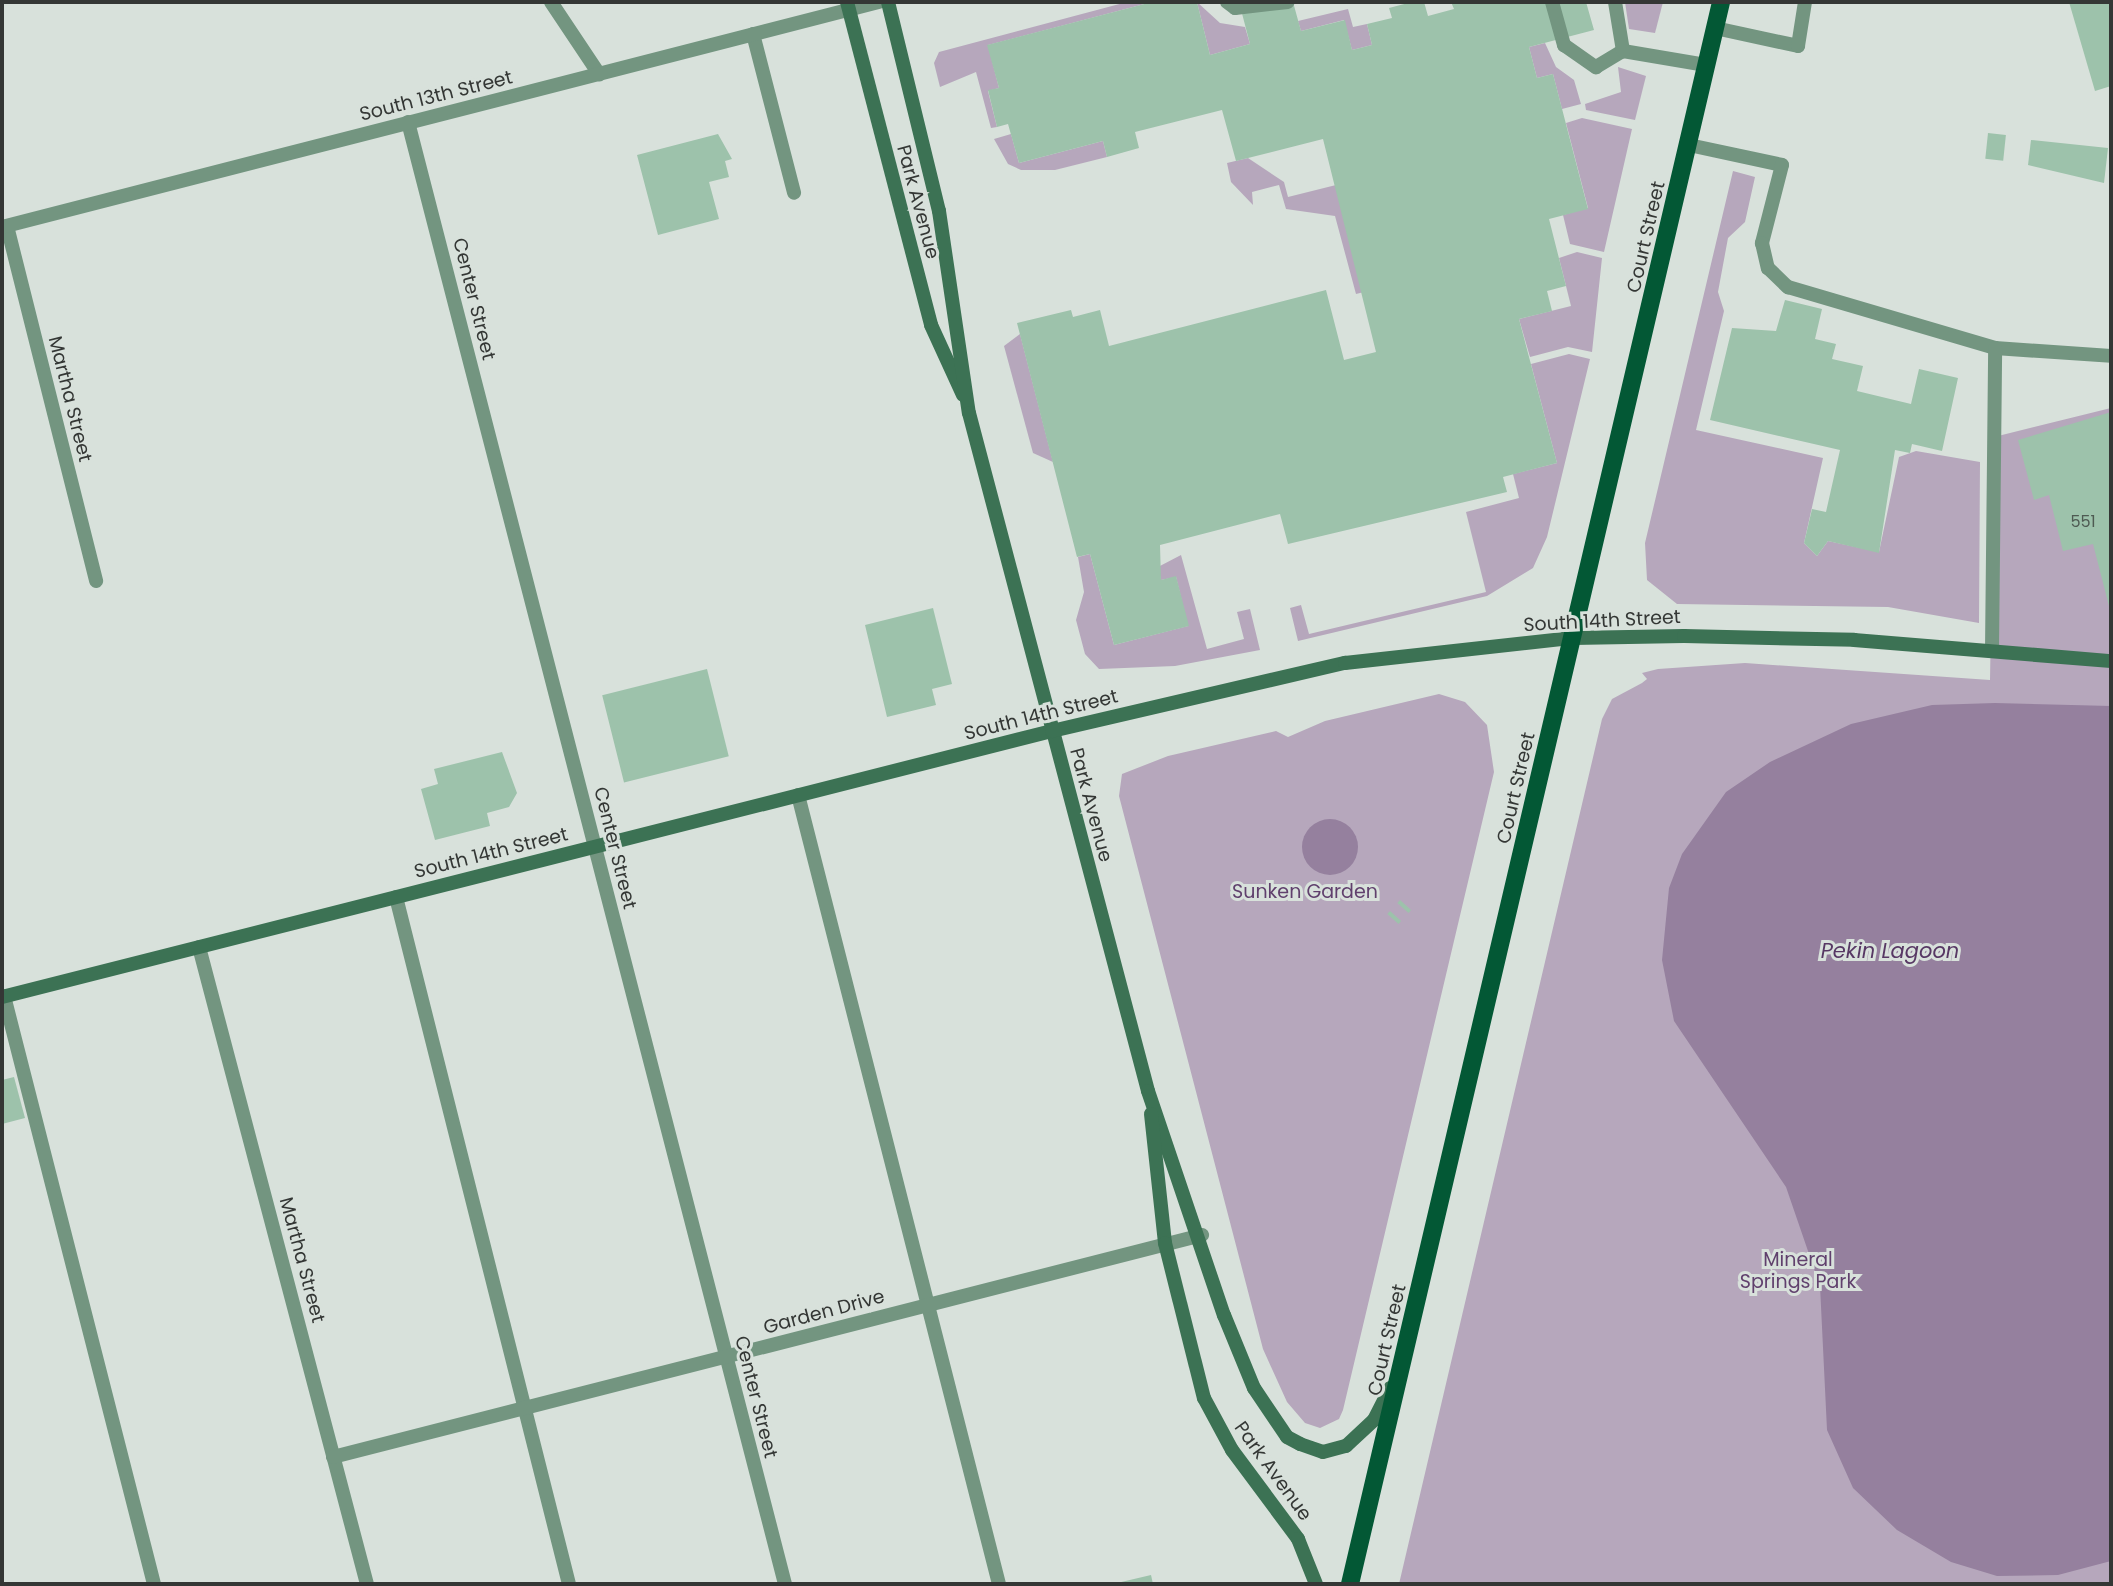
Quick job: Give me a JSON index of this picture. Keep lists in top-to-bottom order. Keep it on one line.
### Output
{"streets":{"main road":["Court Street"],"street":["South 13th Street","Park Avenue","Center Street","Martha Street","South 14th Street","Garden Drive"]},"crossings":[["South 13th Street","Park Avenue"],["South 13th Street","Center Street"],["South 13th Street","Martha Street"],["Park Avenue","Court Street"],["Park Avenue","South 14th Street"],["Park Avenue","Garden Drive"],["Court Street","South 14th Street"],["Center Street","South 14th Street"],["Center Street","Garden Drive"],["Martha Street","South 14th Street"],["Martha Street","Garden Drive"]],"water":["Pekin Lagoon"],"parks":["Sunken Garden","Mineral Springs Park"],"house_numbers":["551"]}
